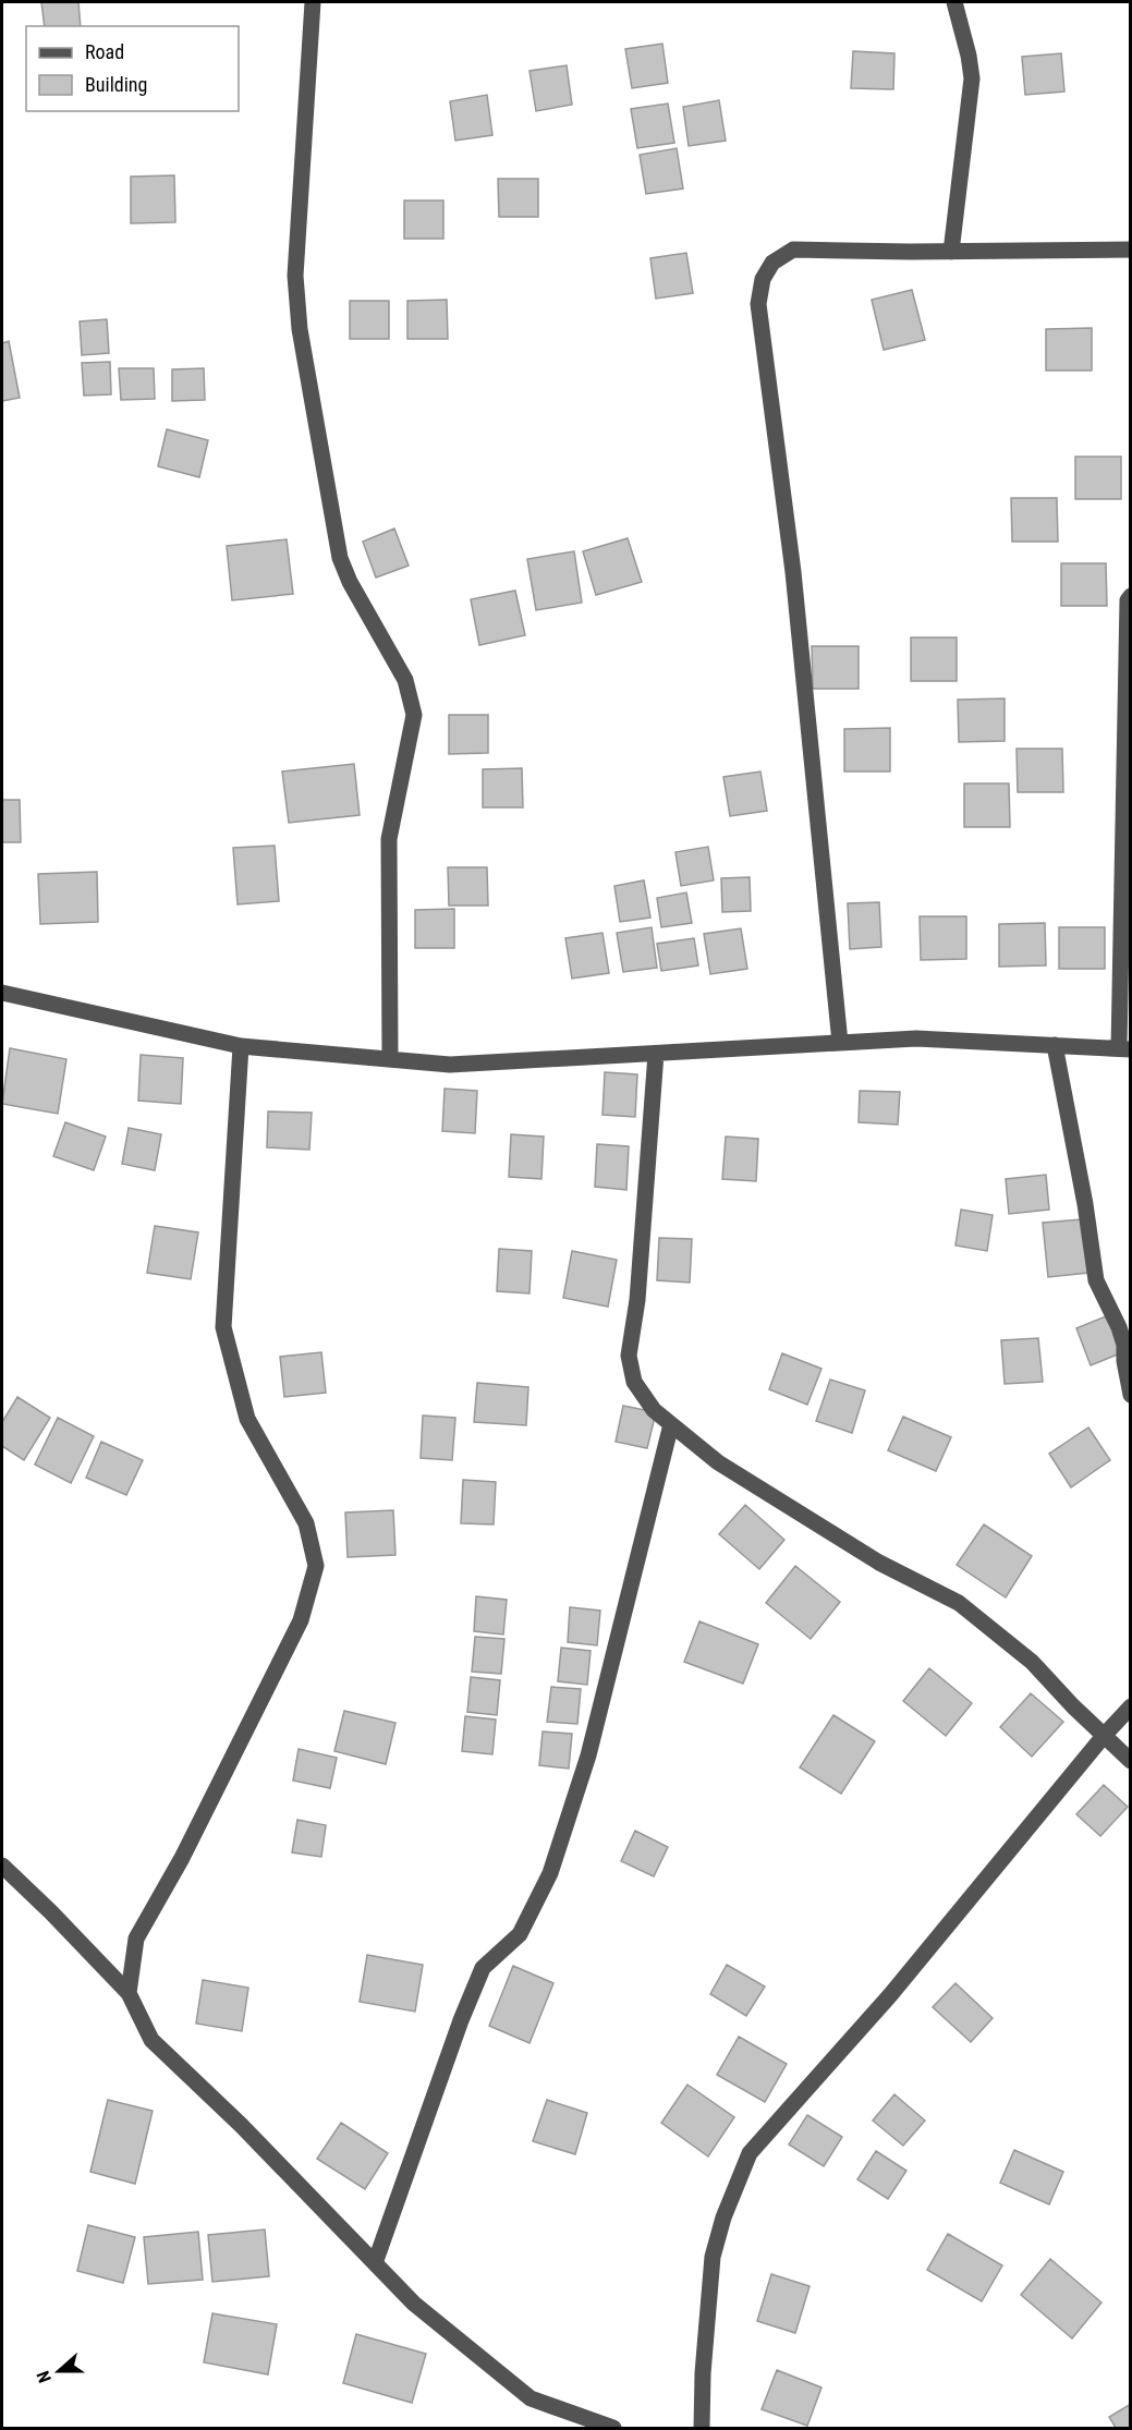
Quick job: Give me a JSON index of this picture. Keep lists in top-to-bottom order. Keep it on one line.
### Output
{"legend":["Road","Building"],"north":"left"}
